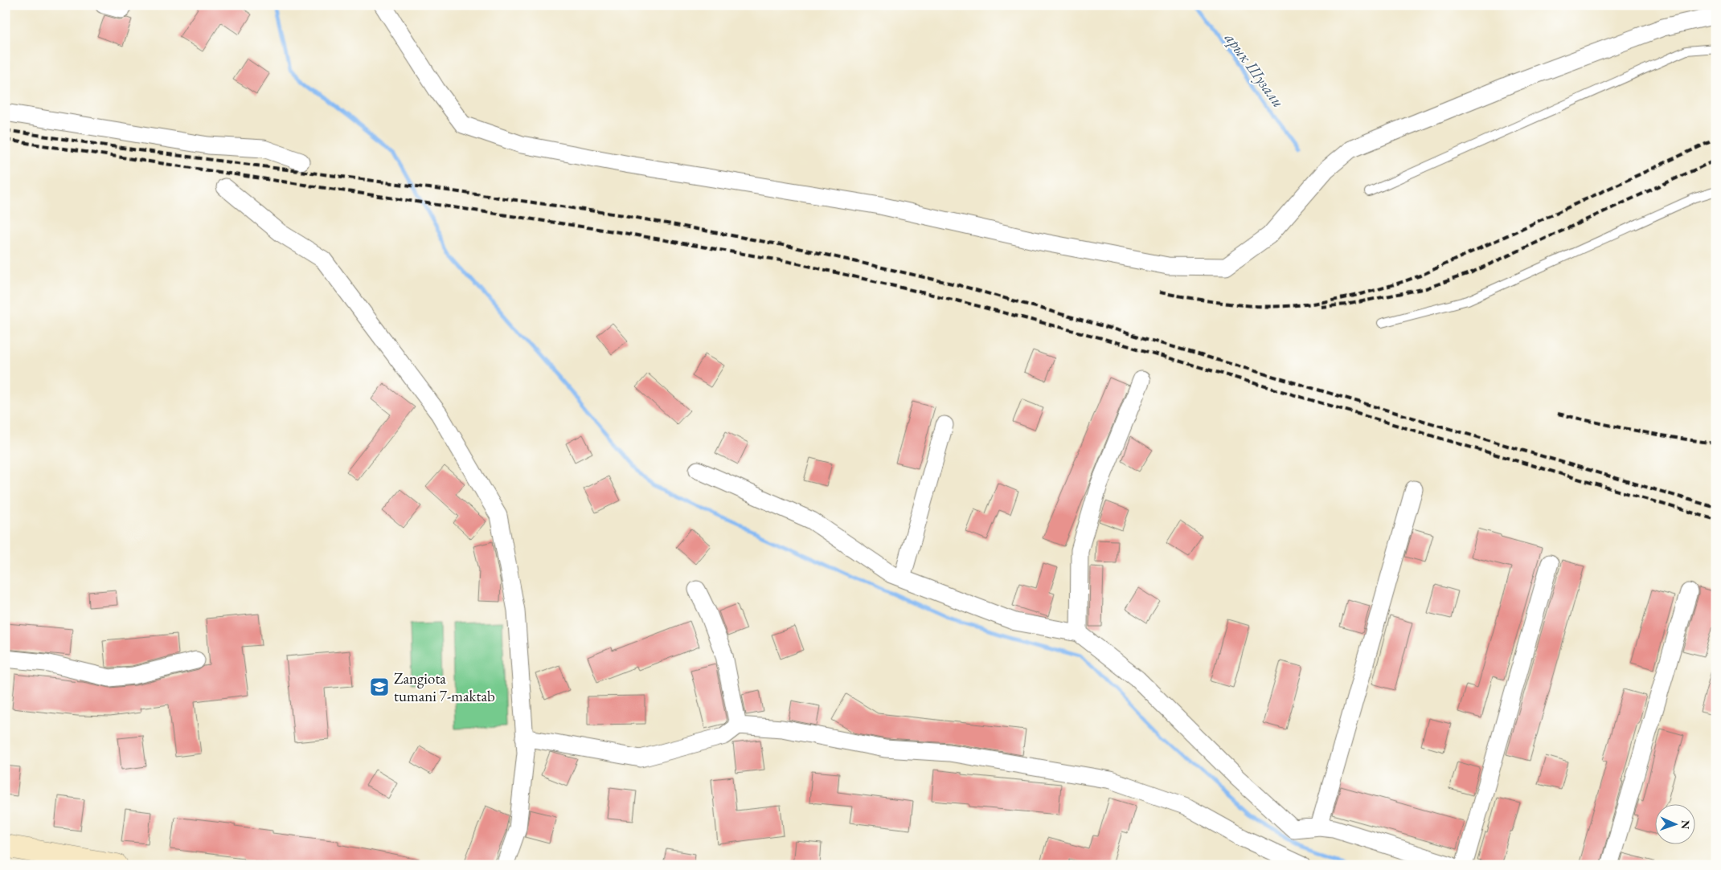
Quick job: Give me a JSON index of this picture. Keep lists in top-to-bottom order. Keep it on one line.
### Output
{"water":["арык Шузали"],"places":{"school or university":["Zangiota tumani 7-maktab"]},"north":"right"}
